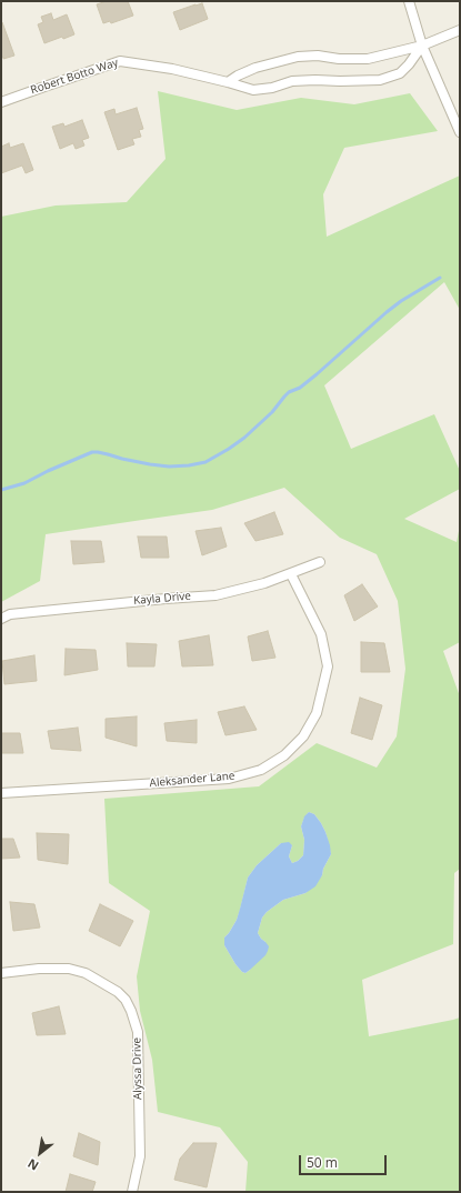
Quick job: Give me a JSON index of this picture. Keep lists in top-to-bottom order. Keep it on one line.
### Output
{"streets":{"street":["Robert Botto Way","Kayla Drive","Aleksander Lane","Alyssa Drive"]},"crossings":[["Kayla Drive","Aleksander Lane"]],"scale_bar":"50 m","north":"bottom left"}
